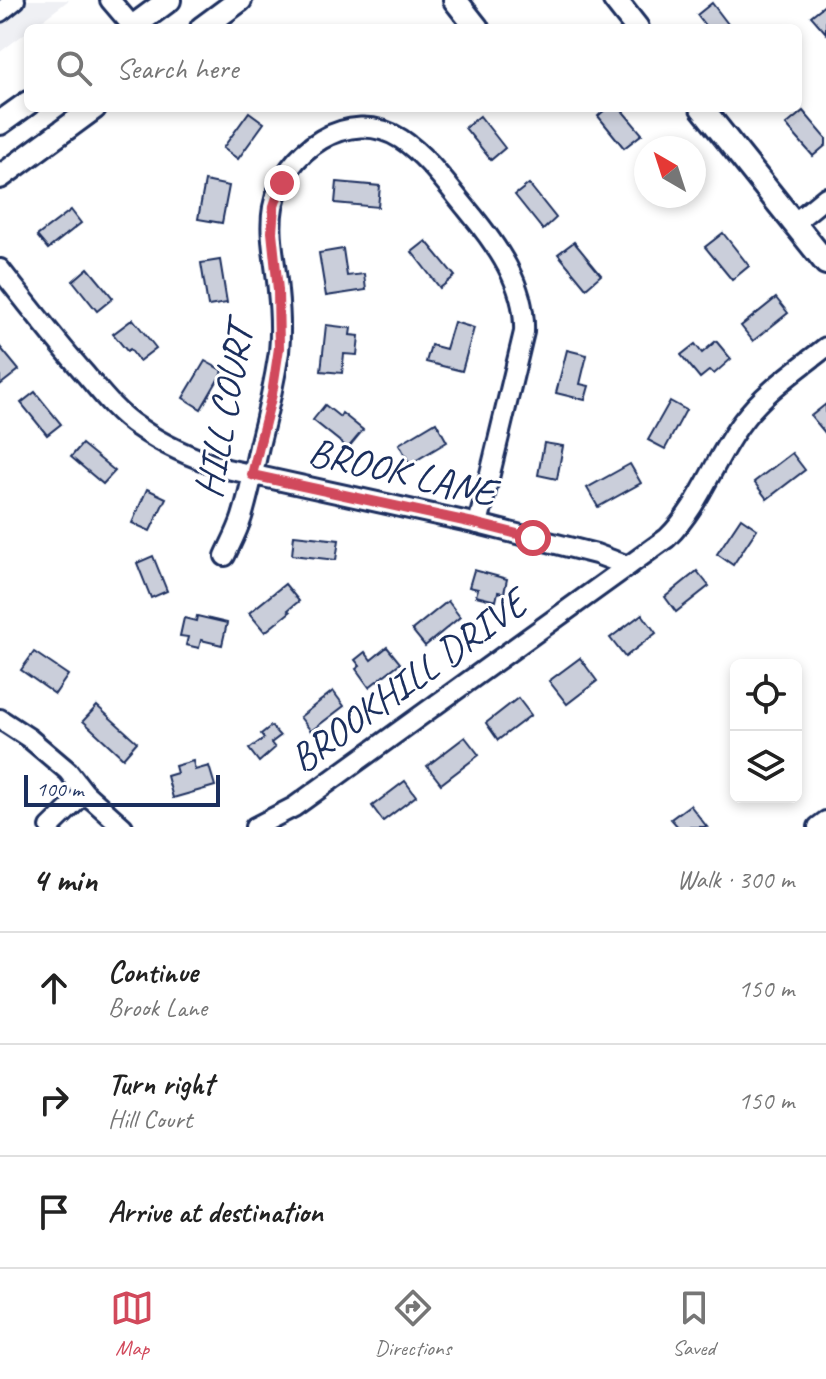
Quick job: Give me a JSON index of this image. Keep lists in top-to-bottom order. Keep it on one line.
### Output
{"streets":{"street":["HILL COURT","BROOK LANE","BROOKHILL DRIVE"]},"crossings":[["HILL COURT","BROOK LANE"],["BROOK LANE","BROOKHILL DRIVE"]],"scale_bar":"100 m","north":"top left","page":{"search":"Search here","scale":"100 m","heading":["4 min","Walk · 300 m"],"list":[["Continue","Brook Lane","150 m"],["Turn right","Hill Court","150 m"],"Arrive at destination"],"nav":["Map","Directions","Saved"]}}
